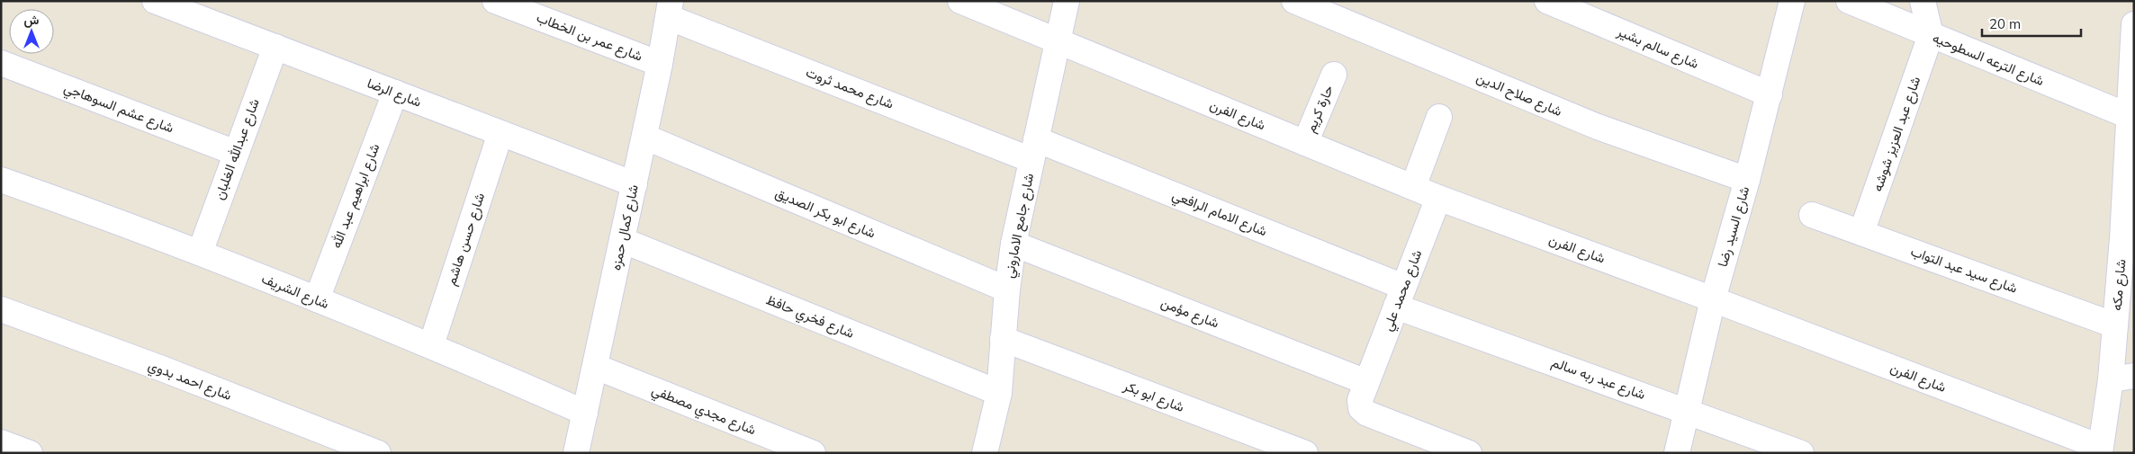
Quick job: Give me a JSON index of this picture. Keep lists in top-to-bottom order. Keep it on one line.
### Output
{"streets":{"street":["شارع عمر بن الخطاب","شارع سالم بشير","شارع الترعه السطوحيه","شارع محمد ثروت","شارع الرضا","شارع صلاح الدين","شارع عشم السوهاجي","حارة كريم","شارع الفرن","شارع عبد العزيز شوشه","شارع عبدالله الغلبان","شارع ابراهيم عبد الله","شارع ابو بكر الصديق","شارع الامام الرافعي","شارع جامع الاماروني","شارع السيد رضا","شارع كمال حمزه","شارع حسن هاشم","شارع سيد عبد التواب","شارع مكه","شارع محمد علي","شارع الشريف","شارع مؤمن","شارع فخري حافظ","شارع عبد ربه سالم","شارع احمد بدوي","شارع ابو بكر","شارع مجدي مصطفي"]},"crossings":[["شارع عمر بن الخطاب","شارع كمال حمزه"],["شارع سالم بشير","شارع السيد رضا"],["شارع الترعه السطوحيه","شارع عبد العزيز شوشه"],["شارع الترعه السطوحيه","شارع مكه"],["شارع محمد ثروت","شارع الامام الرافعي"],["شارع محمد ثروت","شارع جامع الاماروني"],["شارع محمد ثروت","شارع كمال حمزه"],["شارع الرضا","شارع عبدالله الغلبان"],["شارع الرضا","شارع ابراهيم عبد الله"],["شارع الرضا","شارع كمال حمزه"],["شارع الرضا","شارع حسن هاشم"],["شارع صلاح الدين","شارع السيد رضا"],["شارع عشم السوهاجي","شارع عبدالله الغلبان"],["حارة كريم","شارع الفرن"],["شارع الفرن","شارع جامع الاماروني"],["شارع الفرن","شارع السيد رضا"],["شارع الفرن","شارع مكه"],["شارع الفرن","شارع محمد علي"],["شارع عبد العزيز شوشه","شارع سيد عبد التواب"],["شارع عبدالله الغلبان","شارع الشريف"],["شارع ابراهيم عبد الله","شارع الشريف"],["شارع ابو بكر الصديق","شارع جامع الاماروني"],["شارع ابو بكر الصديق","شارع كمال حمزه"],["شارع الامام الرافعي","شارع جامع الاماروني"],["شارع الامام الرافعي","شارع محمد علي"],["شارع الامام الرافعي","شارع عبد ربه سالم"],["شارع جامع الاماروني","شارع مؤمن"],["شارع جامع الاماروني","شارع فخري حافظ"],["شارع جامع الاماروني","شارع ابو بكر"],["شارع السيد رضا","شارع عبد ربه سالم"],["شارع كمال حمزه","شارع الشريف"],["شارع كمال حمزه","شارع فخري حافظ"],["شارع كمال حمزه","شارع مجدي مصطفي"],["شارع حسن هاشم","شارع الشريف"],["شارع سيد عبد التواب","شارع مكه"],["شارع محمد علي","شارع مؤمن"],["شارع محمد علي","شارع عبد ربه سالم"]],"scale_bar":"20 m","north":"top"}
